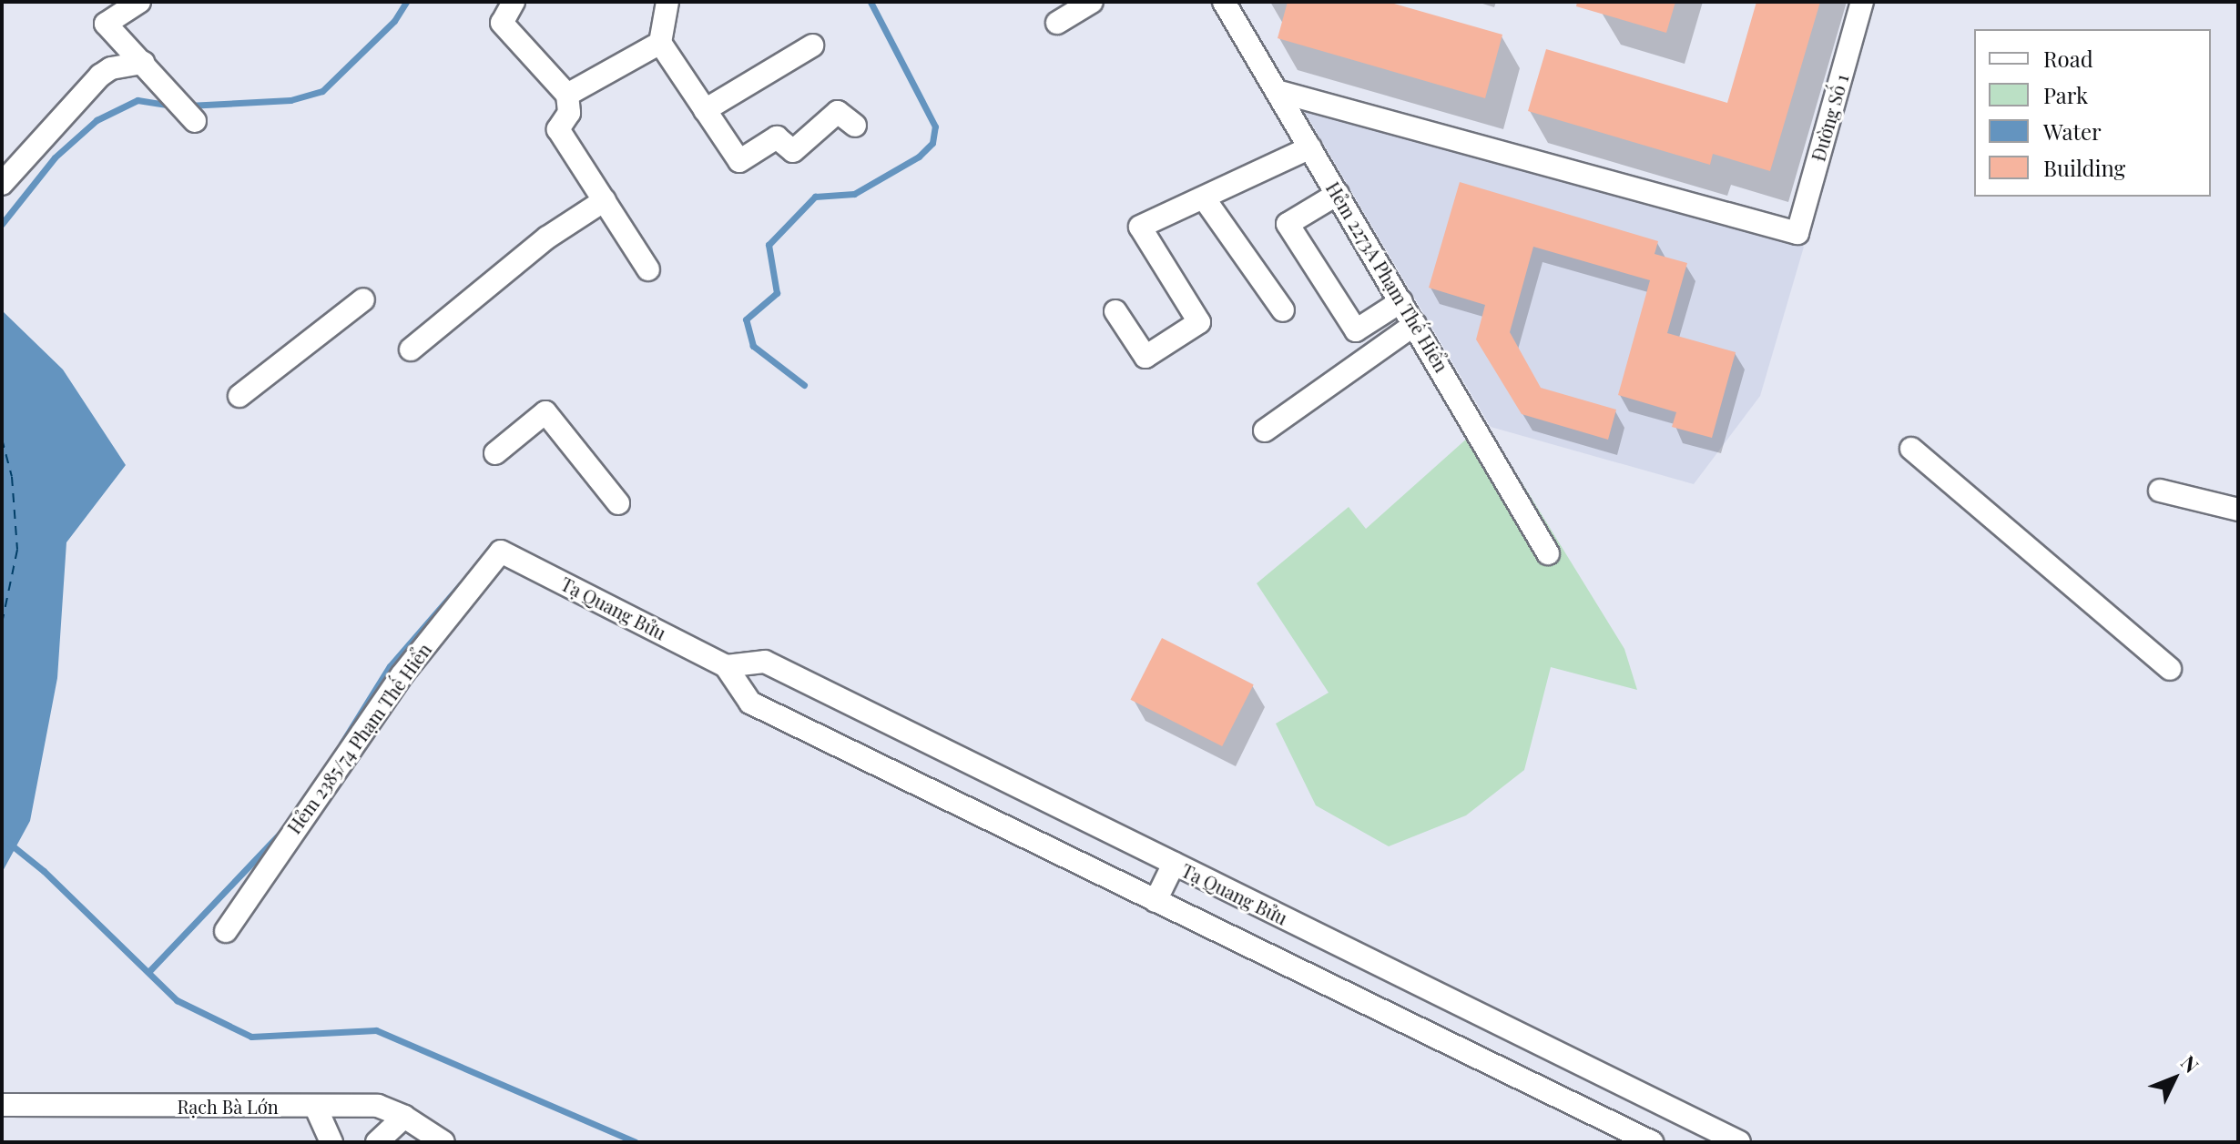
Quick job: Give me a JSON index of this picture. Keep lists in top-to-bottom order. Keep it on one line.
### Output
{"streets":{"street":["Đường Số 1","Hẻm 2273A Phạm Thế Hiển","Tạ Quang Bửu","Hẻm 2385/74 Phạm Thế Hiển","Rạch Bà Lớn"]},"crossings":[["Đường Số 1","Hẻm 2273A Phạm Thế Hiển"],["Tạ Quang Bửu","Hẻm 2385/74 Phạm Thế Hiển"]],"legend":["Road","Park","Water","Building"],"north":"top right"}
